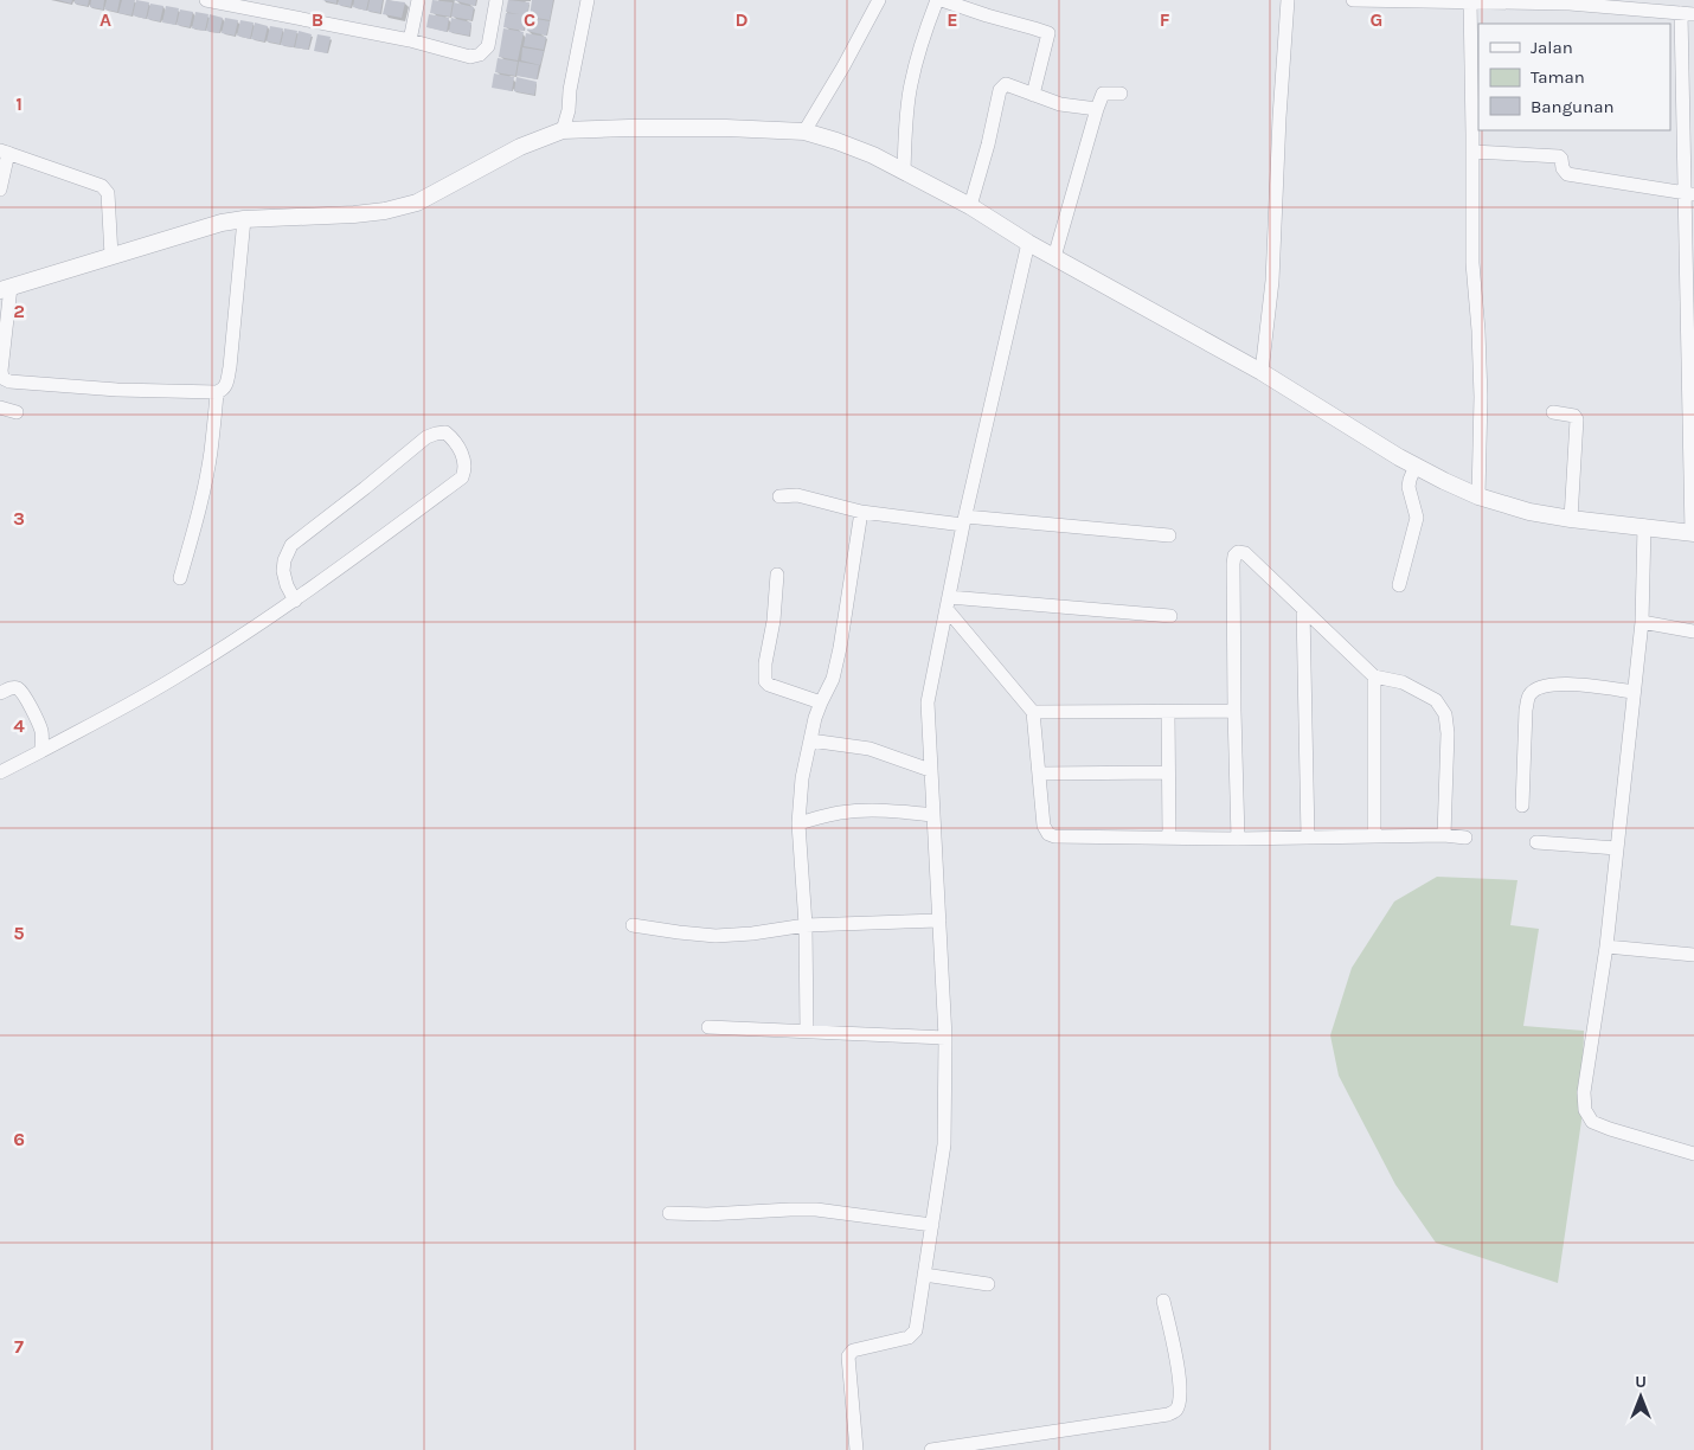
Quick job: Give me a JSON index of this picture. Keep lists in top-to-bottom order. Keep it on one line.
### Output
{"legend":["Jalan","Taman","Bangunan"],"north":"top","grid":{"columns":["A","B","C","D","E","F","G"],"rows":["1","2","3","4","5","6","7"]}}
